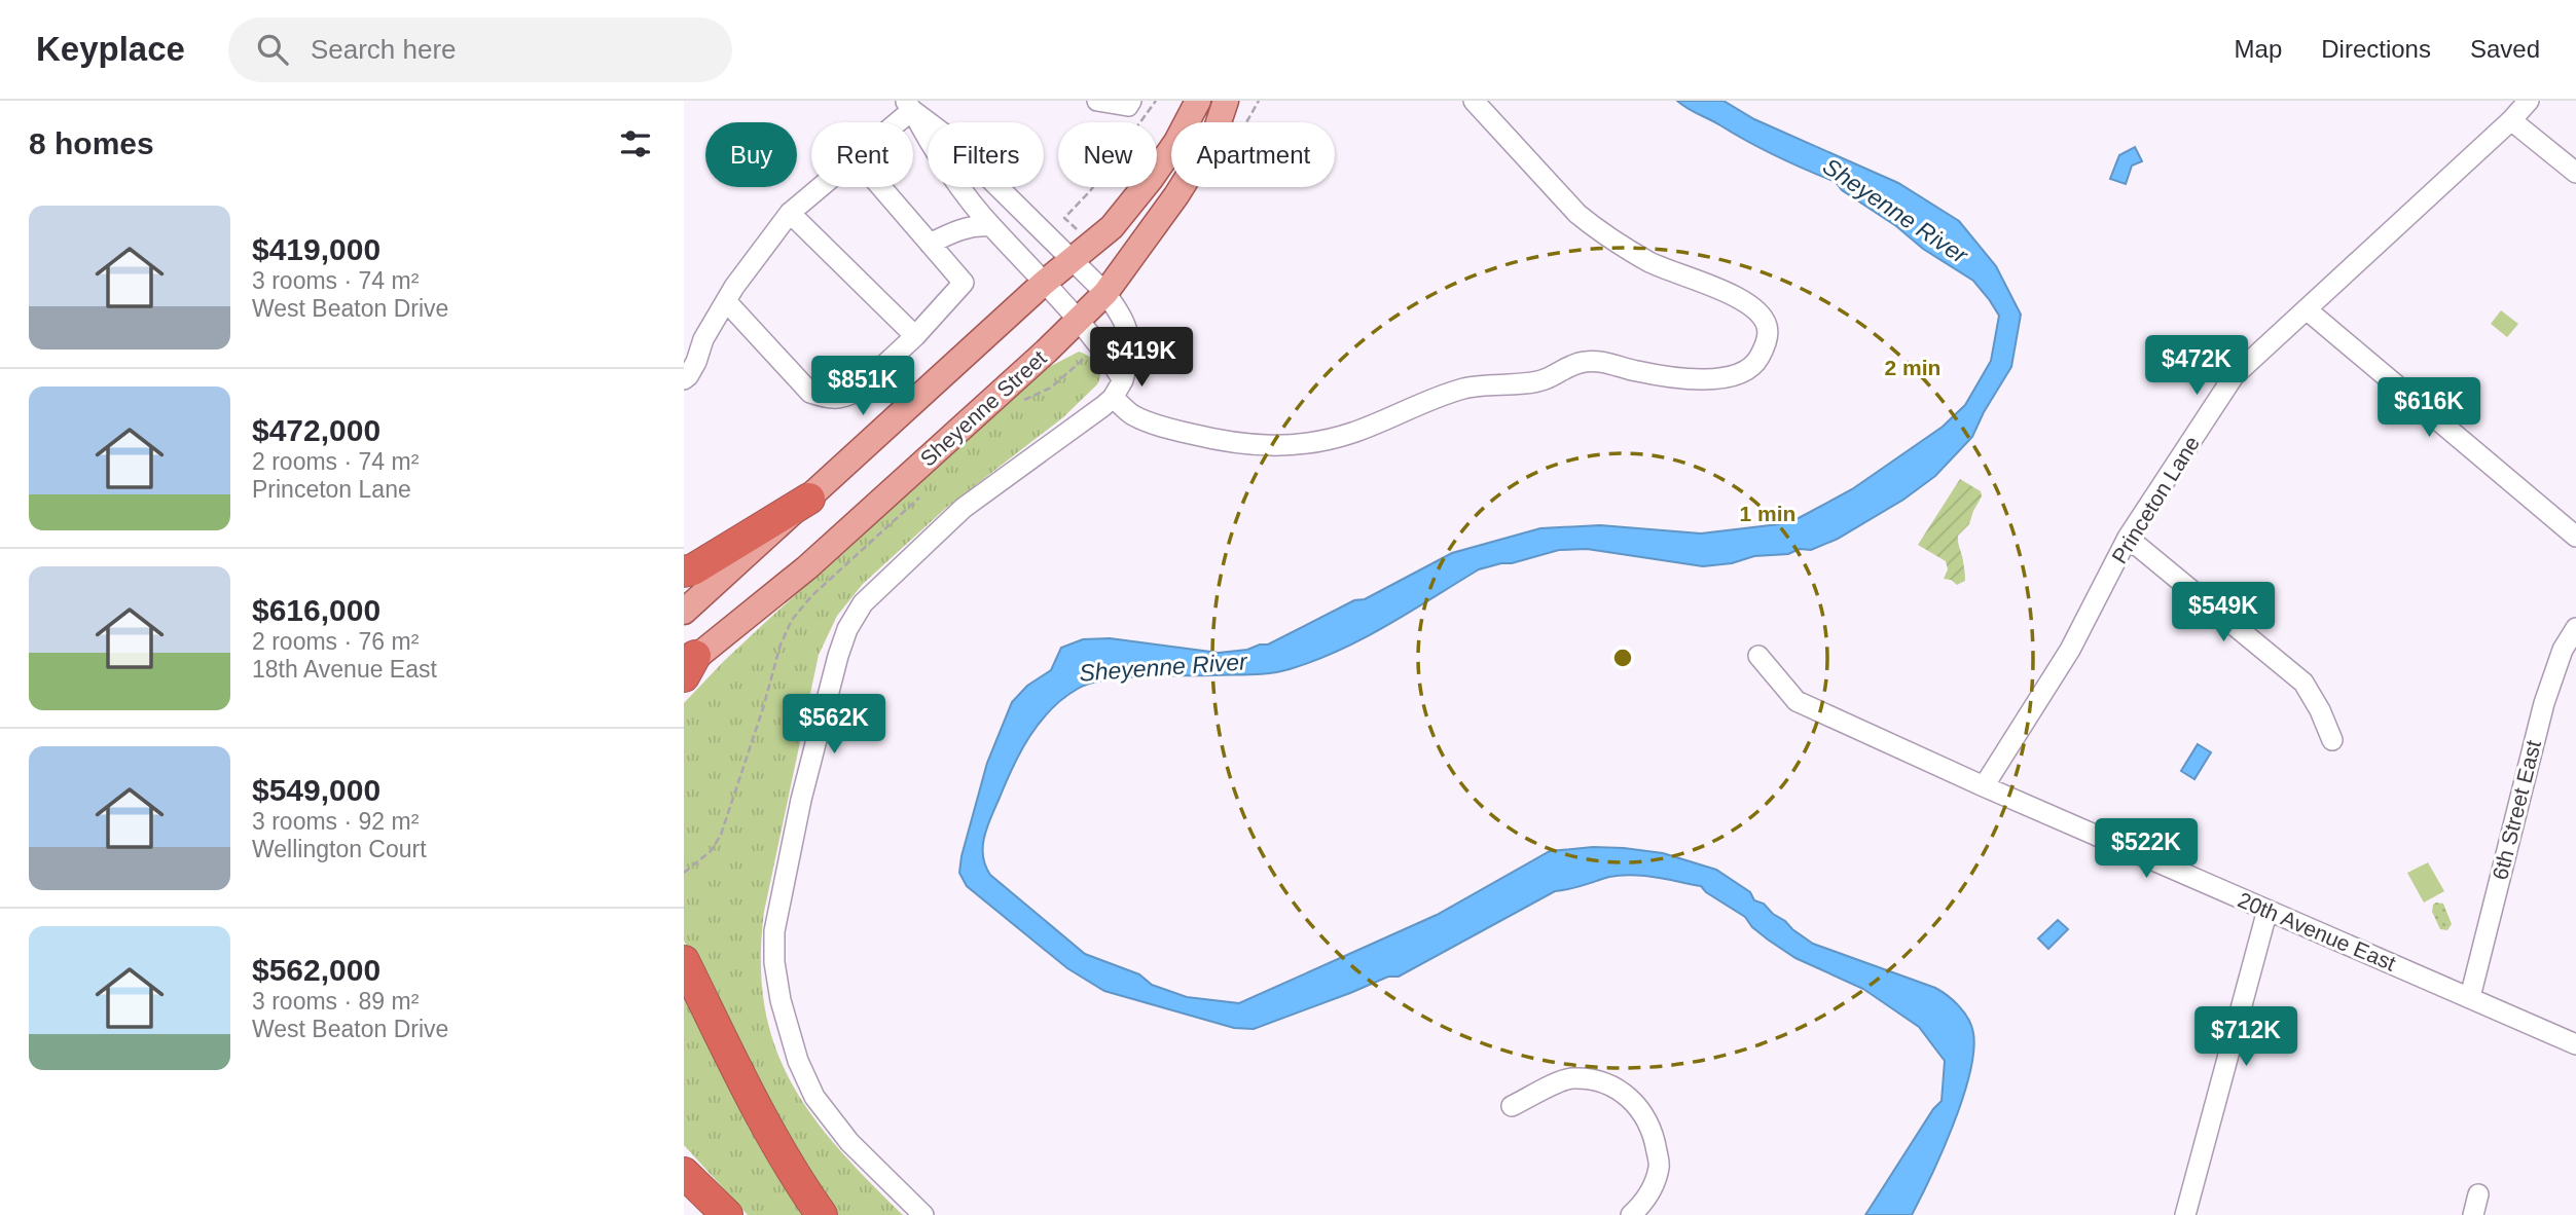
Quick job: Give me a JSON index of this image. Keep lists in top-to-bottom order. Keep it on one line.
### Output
{"streets":{"main road":["Sheyenne Street"],"street":["Princeton Lane","6th Street East","20th Avenue East"]},"crossings":[["Princeton Lane","20th Avenue East"],["6th Street East","20th Avenue East"]],"water":["Sheyenne River"],"page":{"header":"Keyplace","search":"Search here","nav":["Map","Directions","Saved"],"heading":"8 homes","chip":["Buy","Rent","Filters","New","Apartment"],"list":[{"name":"$419,000","note":"3 rooms · 74 m² · West Beaton Drive"},{"name":"$472,000","note":"2 rooms · 74 m² · Princeton Lane"},{"name":"$616,000","note":"2 rooms · 76 m² · 18th Avenue East"},{"name":"$549,000","note":"3 rooms · 92 m² · Wellington Court"},{"name":"$562,000","note":"3 rooms · 89 m² · West Beaton Drive"}],"price":["$419K","$472K","$851K","$616K","$549K","$562K","$522K","$712K"]},"rings":["2 min","1 min"]}
